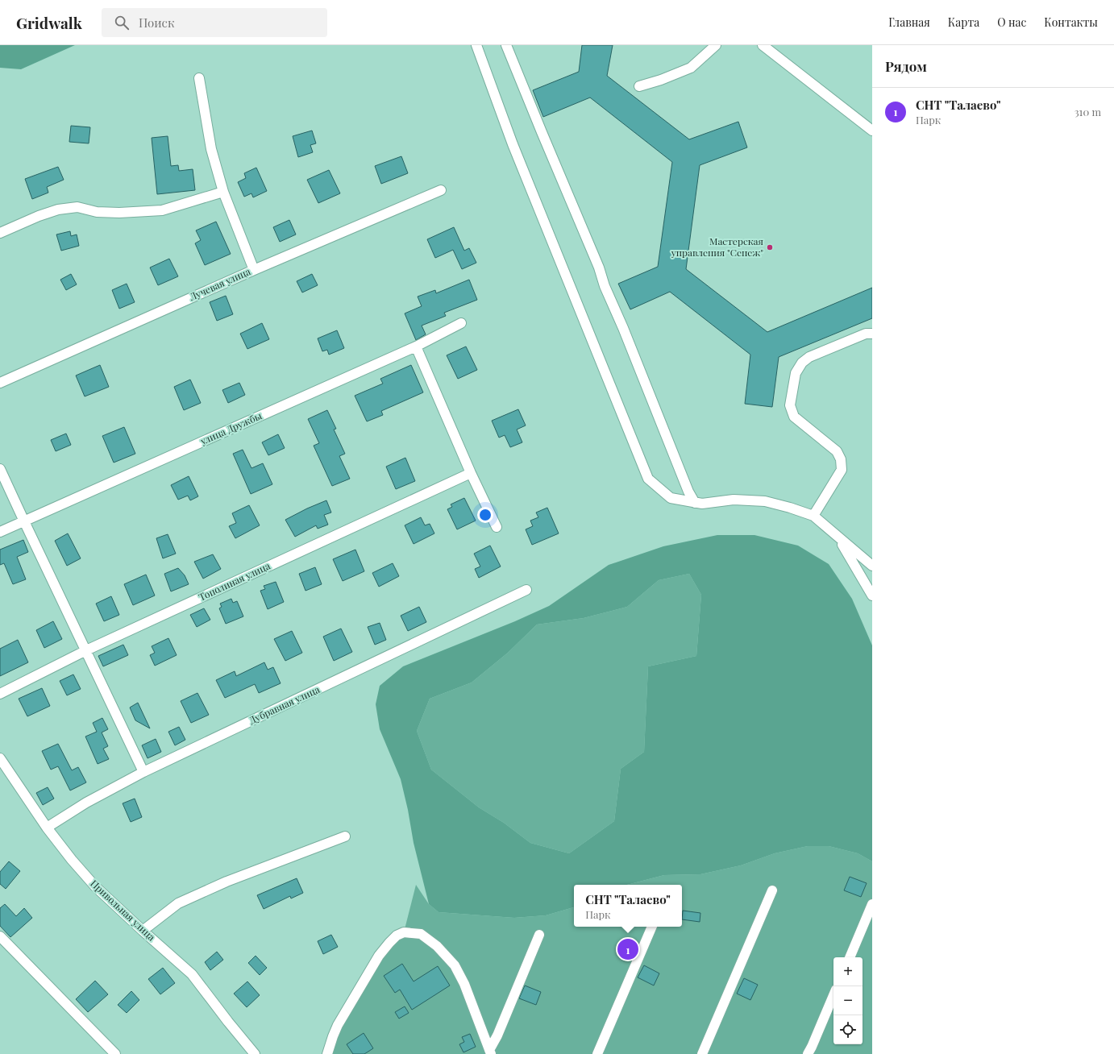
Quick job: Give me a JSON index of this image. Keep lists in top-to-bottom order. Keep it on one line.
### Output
{"streets":{"street":["Лучевая улица","улица Дружбы","Тополиная улица","Дубравная улица","Привольная улица"]},"crossings":[["Дубравная улица","Привольная улица"]],"places":["Мастерская управления \"Сенеж\""],"page":{"header":"Gridwalk","search":"Поиск","nav":["Главная","Карта","О нас","Контакты"],"heading":"Рядом","list":[{"mark":"1","name":"СНТ \"Талаево\"","note":"Парк","value":"310 m"}],"popup":["СНТ \"Талаево\"","Парк"],"pins":"1","map_buttons":["+","−"]}}
